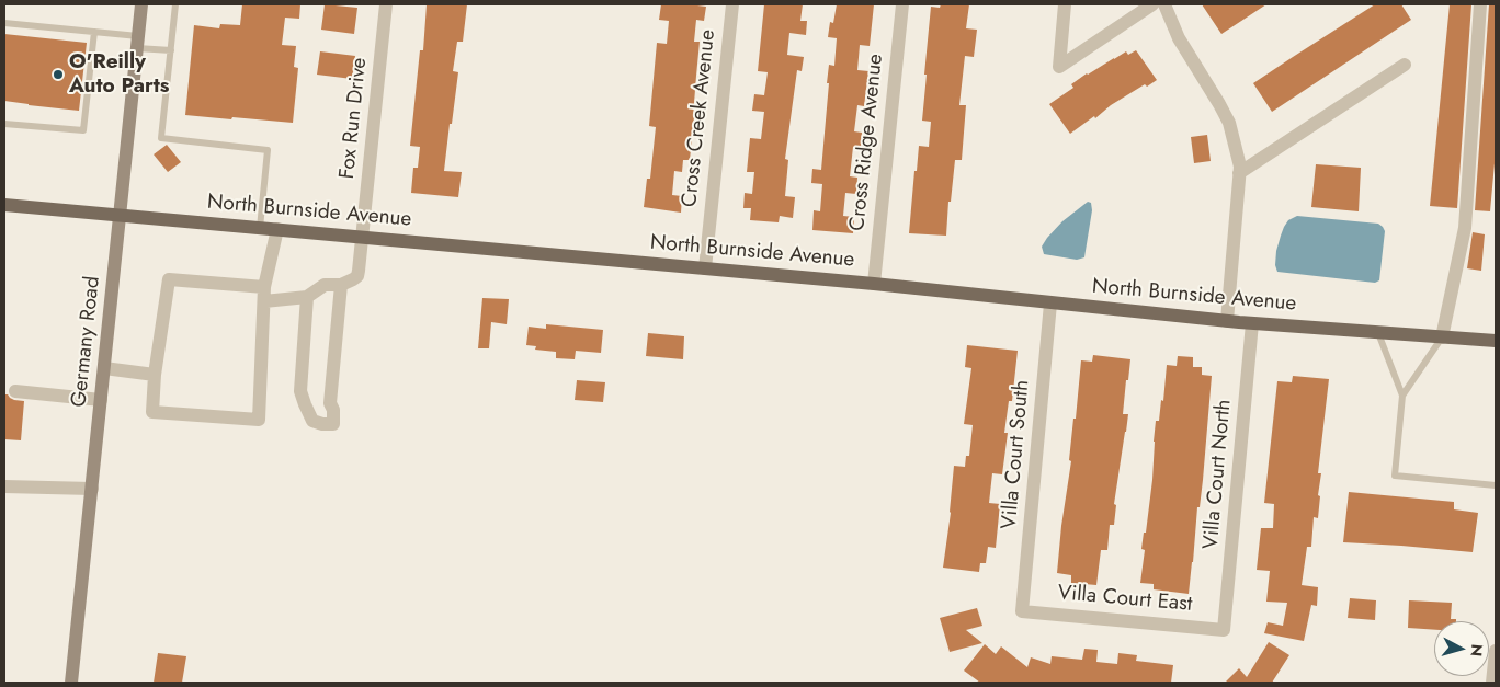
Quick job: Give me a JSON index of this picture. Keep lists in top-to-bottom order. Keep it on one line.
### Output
{"streets":{"main road":["North Burnside Avenue","Germany Road"],"street":["Fox Run Drive","Cross Creek Avenue","Cross Ridge Avenue","Villa Court South","Villa Court North","Villa Court East"]},"crossings":[["Fox Run Drive","North Burnside Avenue"],["Cross Creek Avenue","North Burnside Avenue"],["Cross Ridge Avenue","North Burnside Avenue"],["North Burnside Avenue","Germany Road"],["North Burnside Avenue","Villa Court South"],["North Burnside Avenue","Villa Court North"],["Villa Court South","Villa Court East"],["Villa Court North","Villa Court East"]],"places":["O'Reilly Auto Parts"],"north":"right"}
